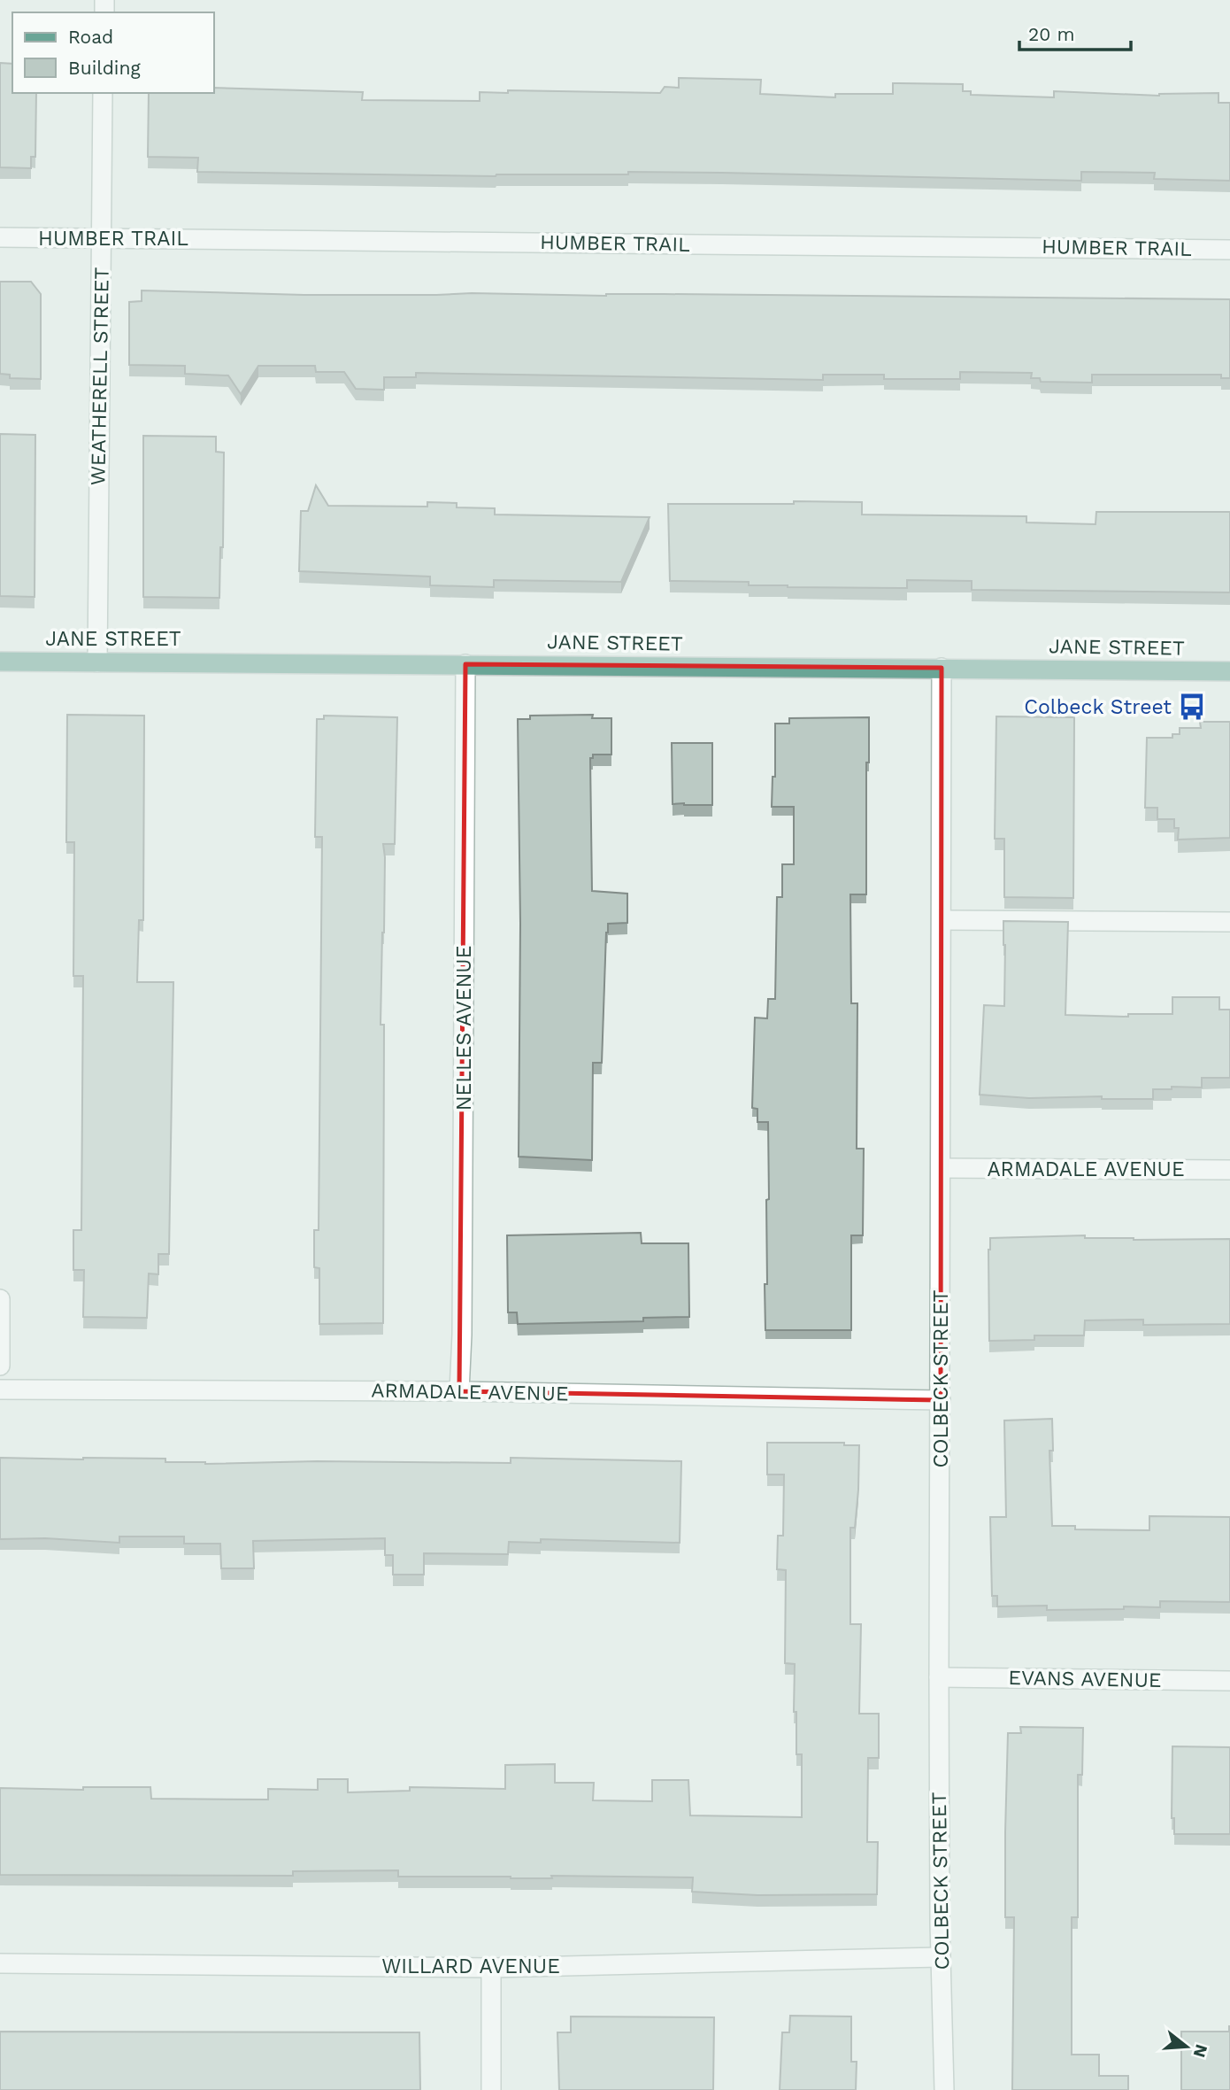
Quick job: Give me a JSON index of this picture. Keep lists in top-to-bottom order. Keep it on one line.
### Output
{"streets":{"main road":["JANE STREET"],"street":["HUMBER TRAIL","WEATHERELL STREET","NELLES AVENUE","ARMADALE AVENUE","COLBECK STREET","EVANS AVENUE","WILLARD AVENUE"]},"crossings":[["HUMBER TRAIL","WEATHERELL STREET"],["WEATHERELL STREET","JANE STREET"],["JANE STREET","NELLES AVENUE"],["JANE STREET","COLBECK STREET"],["NELLES AVENUE","ARMADALE AVENUE"],["ARMADALE AVENUE","COLBECK STREET"],["COLBECK STREET","EVANS AVENUE"],["COLBECK STREET","WILLARD AVENUE"]],"places":{"bus stop":["Colbeck Street"]},"legend":["Road","Building"],"scale_bar":"20 m","north":"right"}
